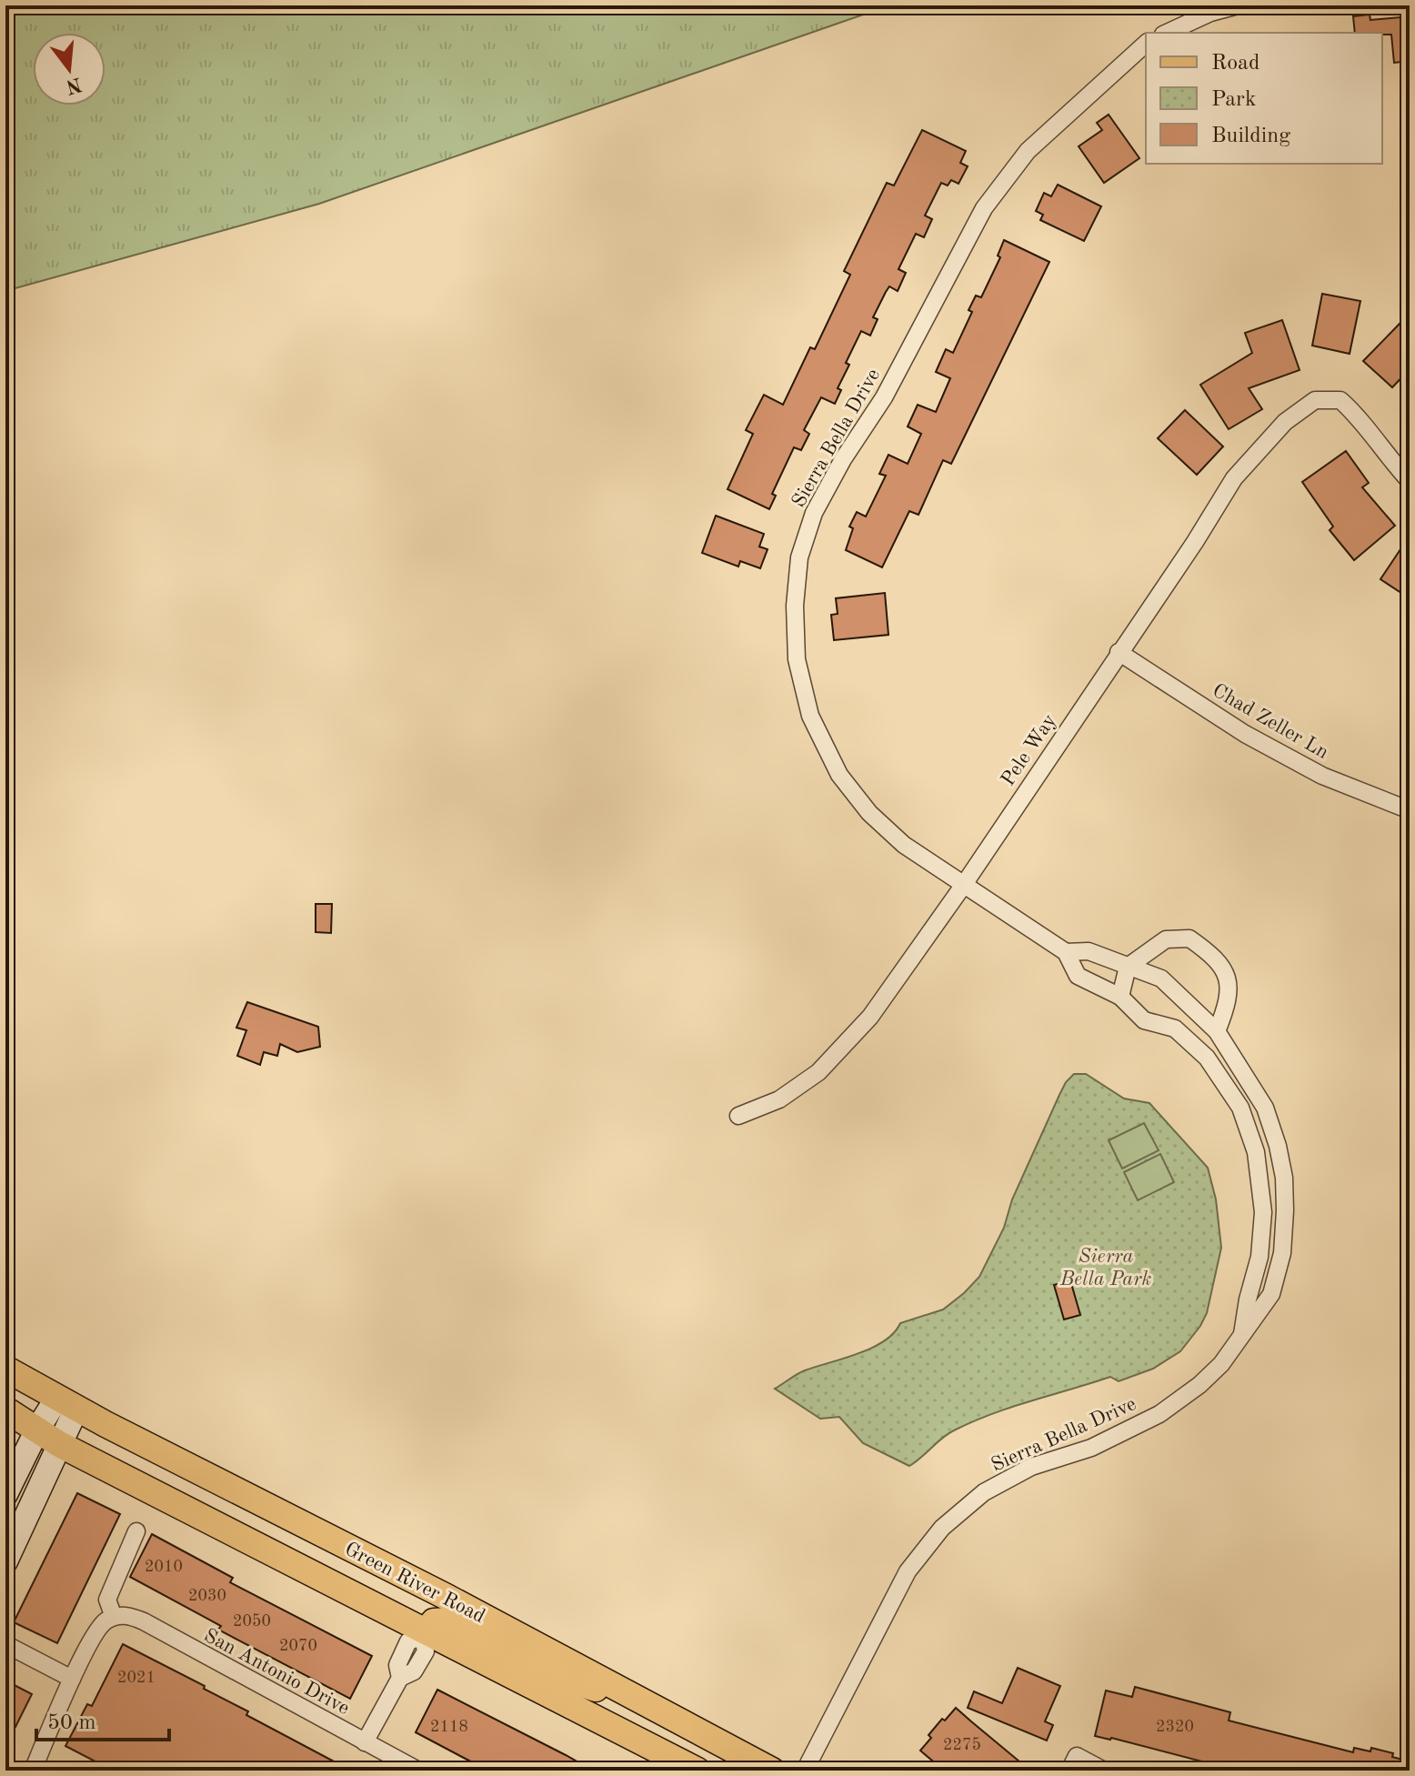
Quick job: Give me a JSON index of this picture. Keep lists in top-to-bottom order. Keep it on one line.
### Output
{"streets":{"main road":["Green River Road"],"street":["Sierra Bella Drive","Chad Zeller Ln","Pele Way","San Antonio Drive"]},"crossings":[["Sierra Bella Drive","Pele Way"],["Chad Zeller Ln","Pele Way"]],"parks":["Sierra Bella Park"],"house_numbers":["2010","2030","2050","2070","2021","2118","2320","2275"],"legend":["Road","Park","Building"],"scale_bar":"50 m","north":"bottom"}
